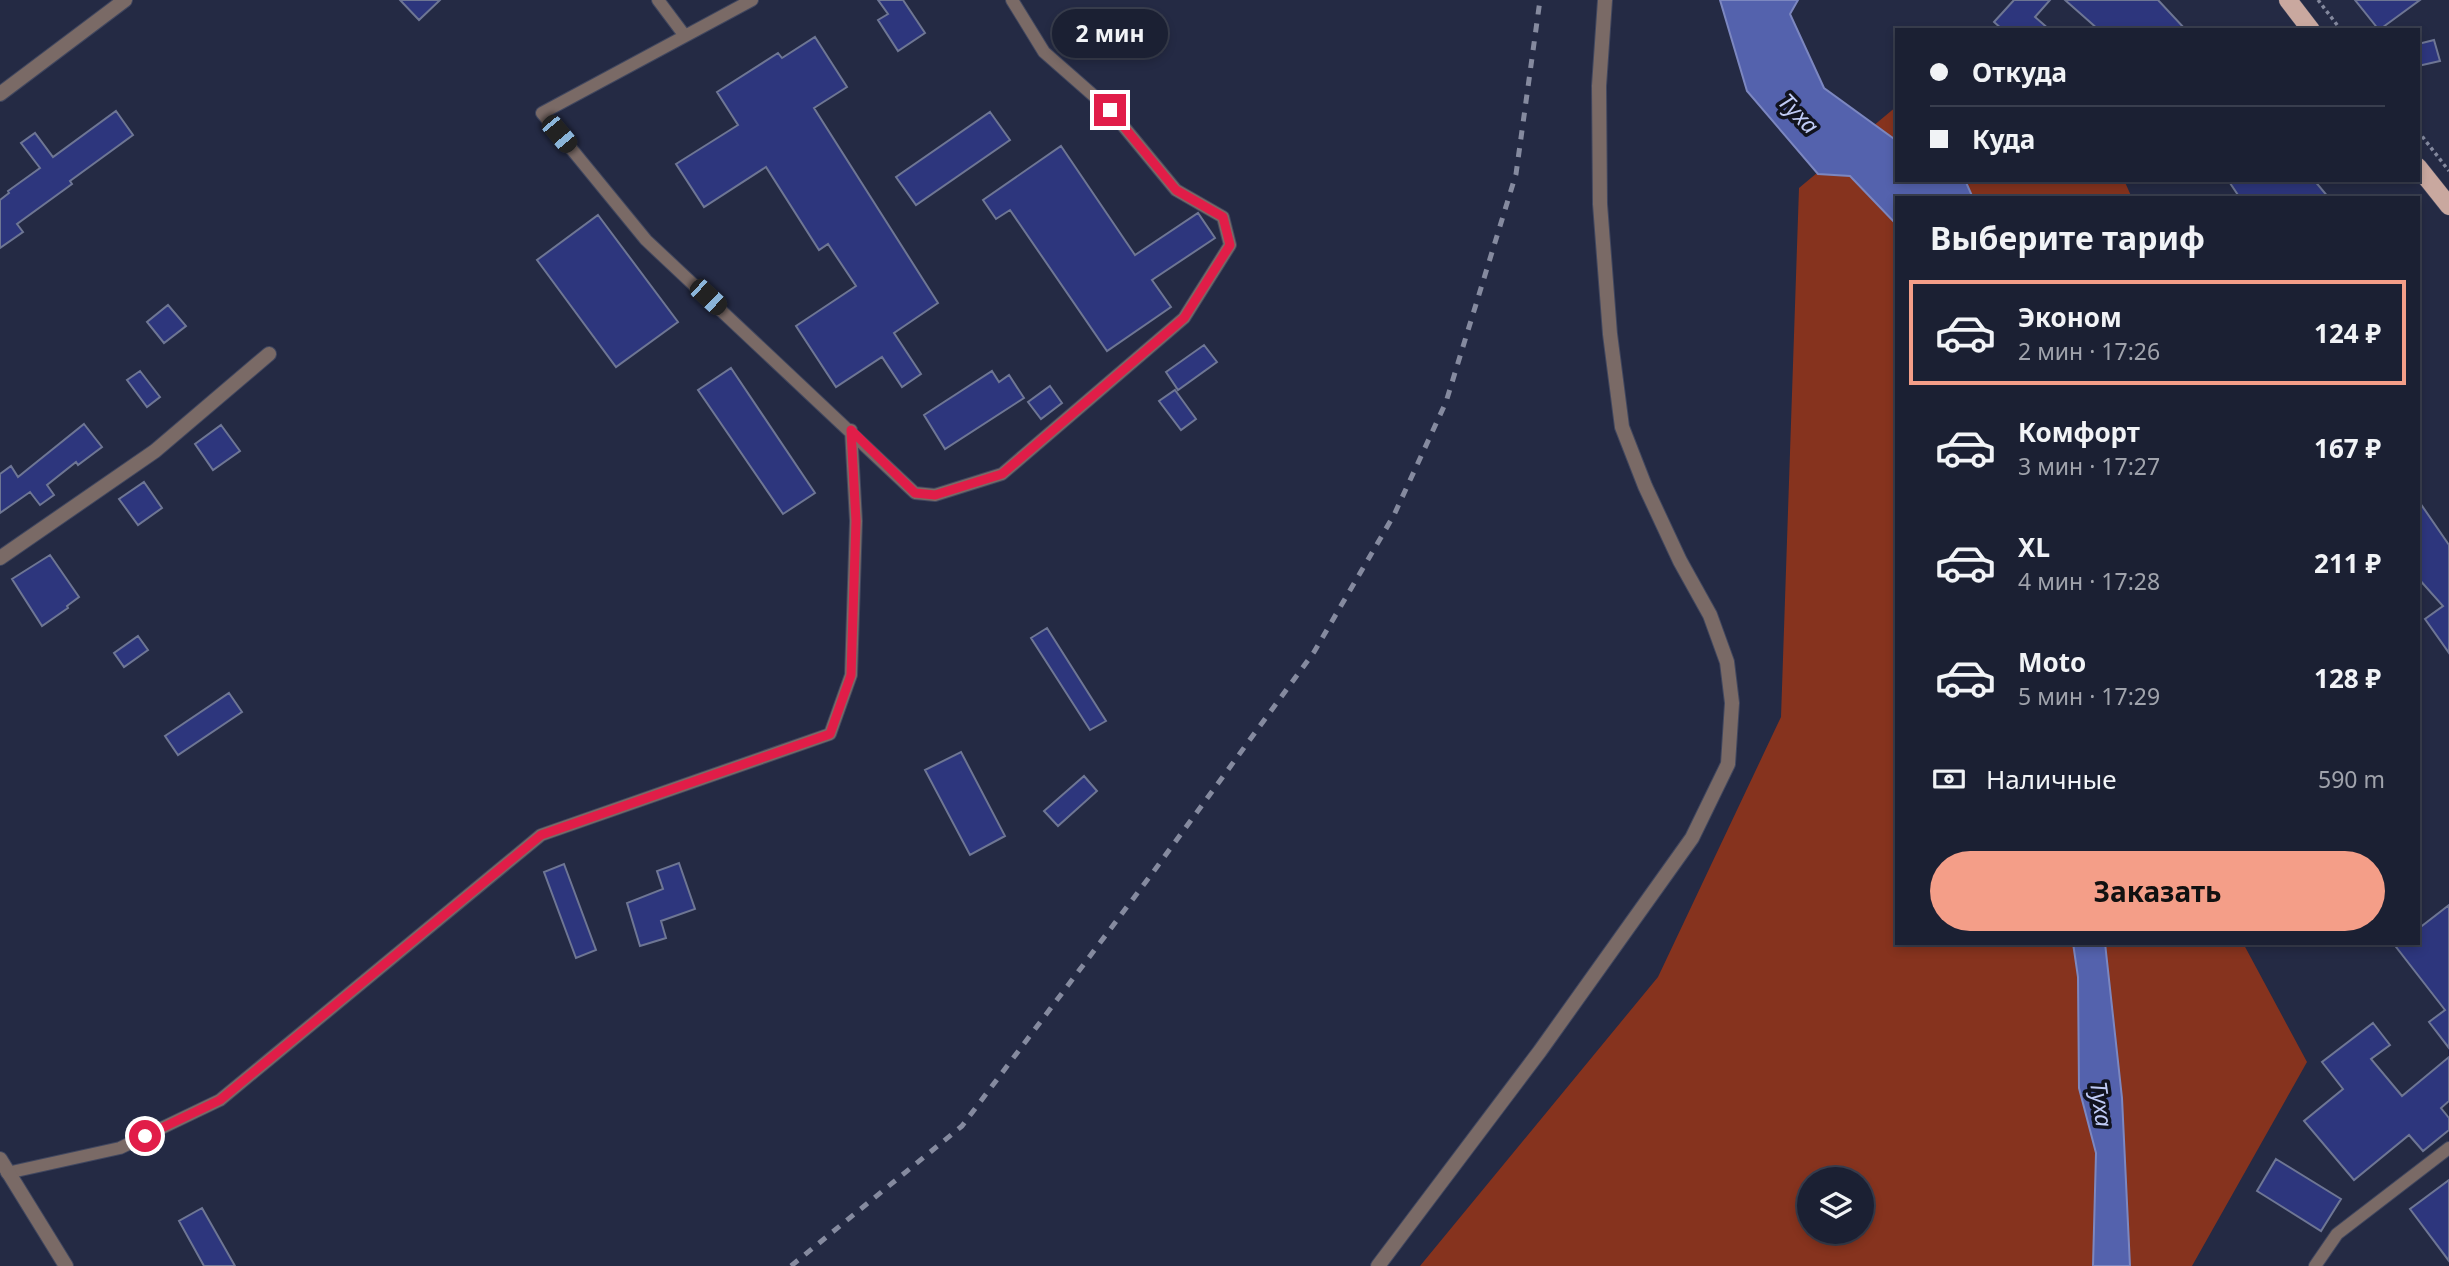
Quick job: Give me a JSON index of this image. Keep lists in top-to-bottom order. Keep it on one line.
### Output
{"water":["Туха"],"page":{"bubble":"2 мин","banner":["Откуда","Куда"],"heading":"Выберите тариф","list":[{"name":"Эконом","note":"2 мин · 17:26","value":"124 ₽"},{"name":"Комфорт","note":"3 мин · 17:27","value":"167 ₽"},{"name":"XL","note":"4 мин · 17:28","value":"211 ₽"},{"name":"Moto","note":"5 мин · 17:29","value":"128 ₽"}],"pay":["Наличные","590 m"],"buttons":"Заказать"}}
